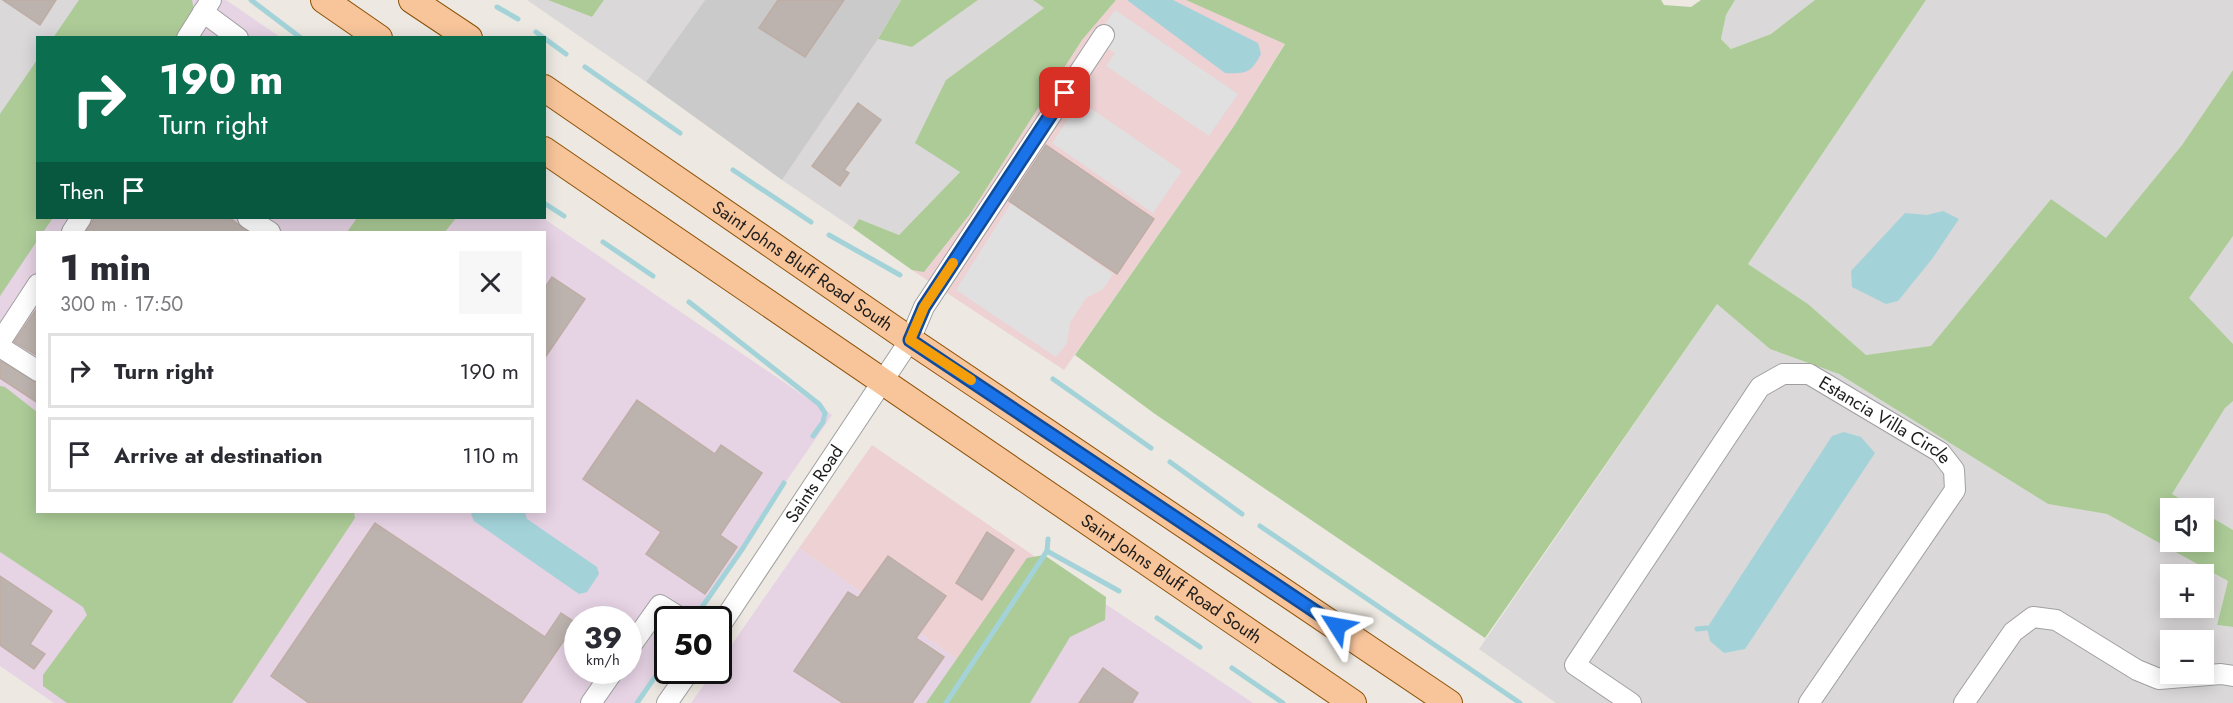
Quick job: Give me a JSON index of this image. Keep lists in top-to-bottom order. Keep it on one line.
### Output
{"streets":{"main road":["Saint Johns Bluff Road South"],"street":["Estancia Villa Circle","Saints Road"]},"crossings":[["Saint Johns Bluff Road South","Saints Road"]],"page":{"turn":["190 m","Turn right"],"then":"Then","heading":["1 min","300 m · 17:50"],"list":[{"name":"Turn right","value":"190 m"},{"name":"Arrive at destination","value":"110 m"}],"map_buttons":["+","−"],"speed":"39 km/h","limit":"50"}}
